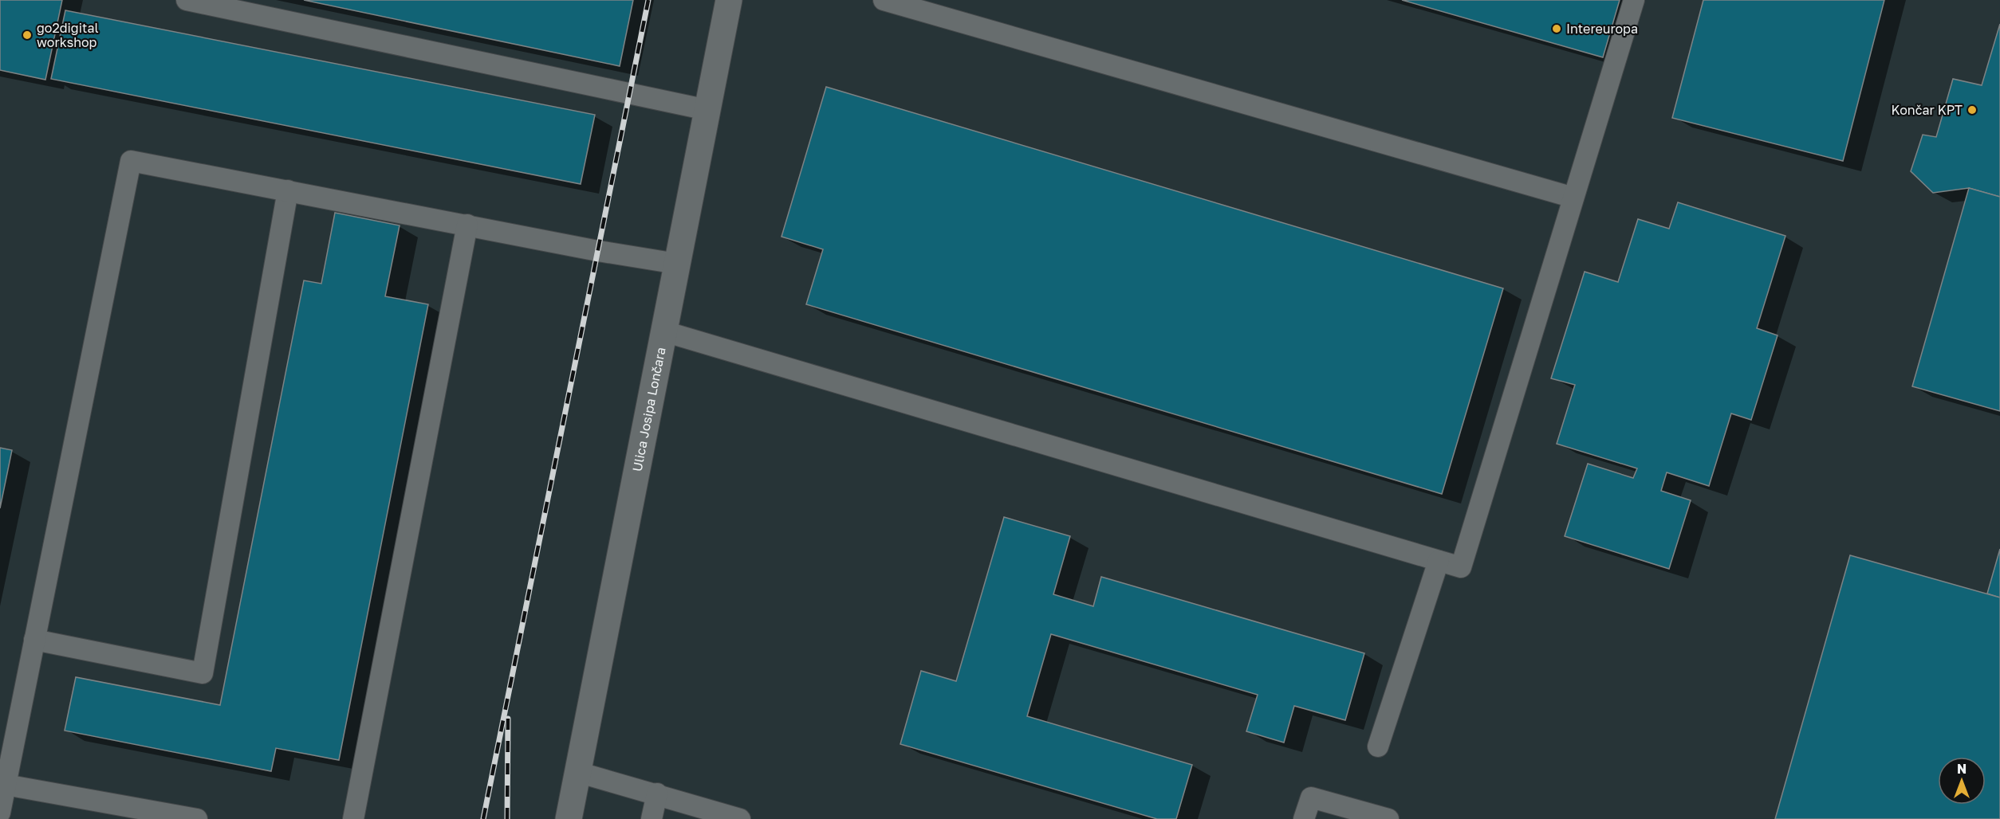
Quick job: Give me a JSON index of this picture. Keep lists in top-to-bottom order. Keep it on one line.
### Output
{"streets":{"street":["Ulica Josipa Lončara"]},"places":["Intereuropa","go2digital workshop","Končar KPT"],"north":"top"}
